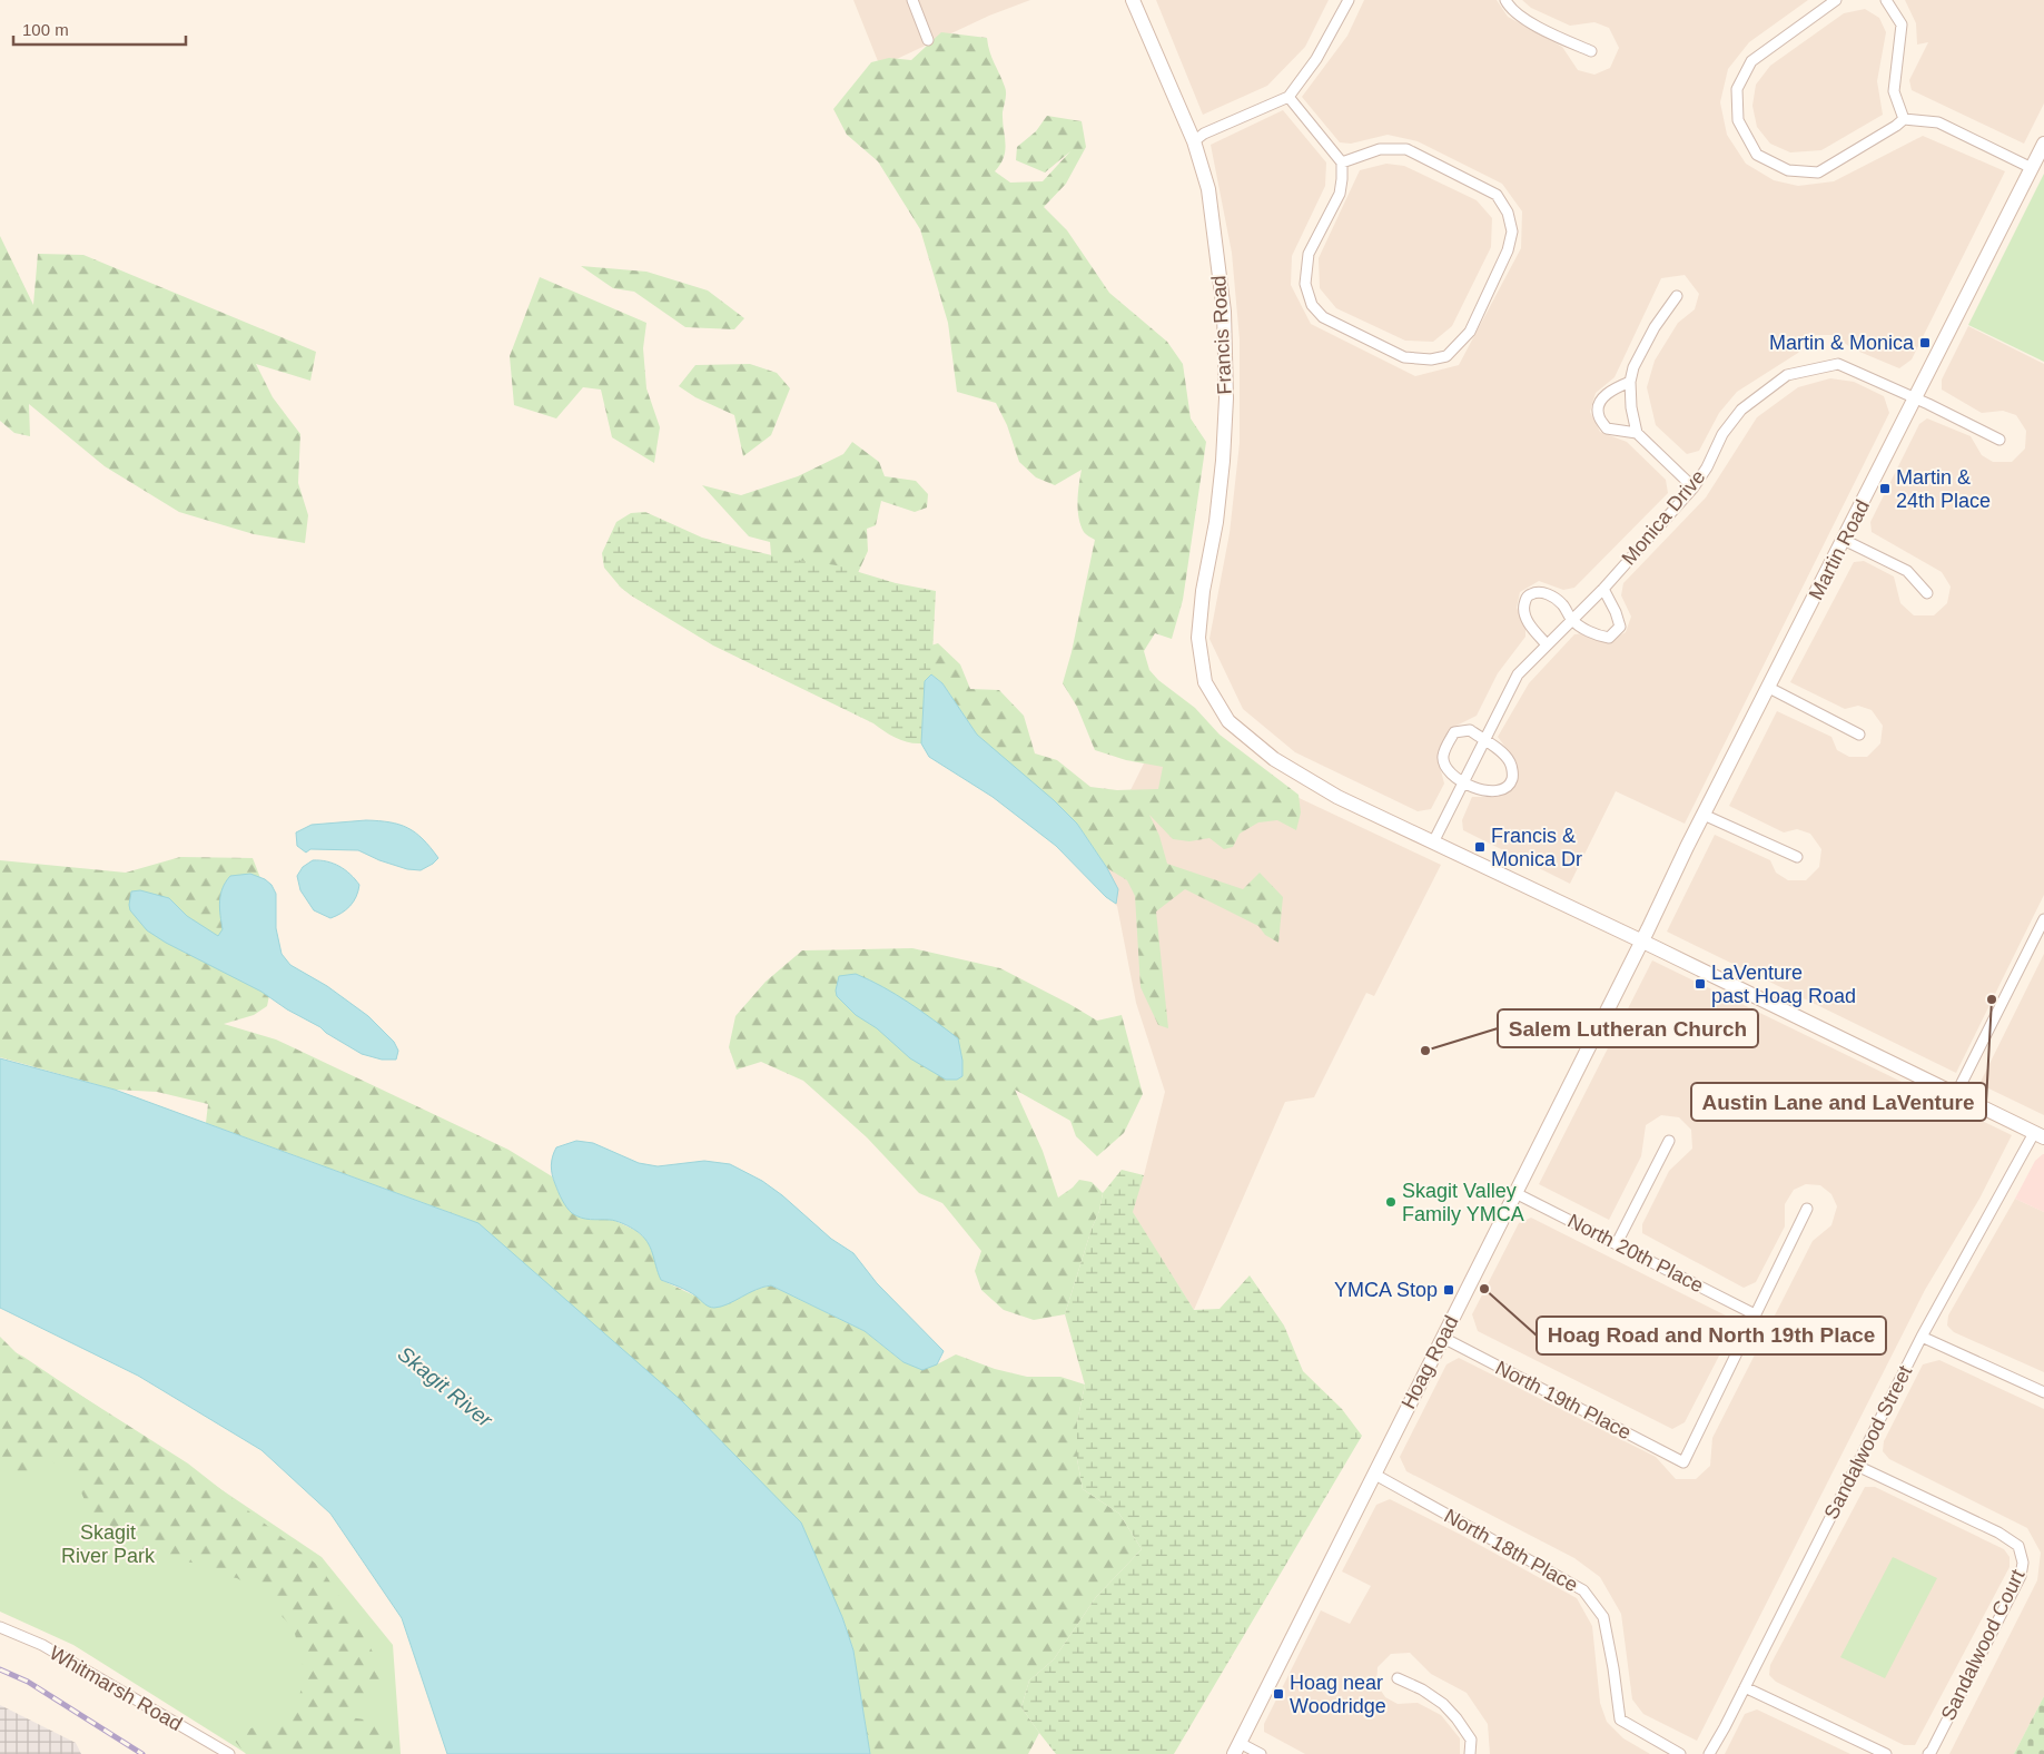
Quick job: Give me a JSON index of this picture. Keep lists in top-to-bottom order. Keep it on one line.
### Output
{"streets":{"street":["Francis Road","Monica Drive","Martin Road","North 20th Place","Hoag Road","North 19th Place","Sandalwood Street","North 18th Place","Sandalwood Court","Whitmarsh Road"]},"crossings":[["Francis Road","Monica Drive"],["Monica Drive","Martin Road"],["Martin Road","Hoag Road"],["North 20th Place","Hoag Road"],["North 20th Place","North 19th Place"],["Hoag Road","North 19th Place"],["Hoag Road","North 18th Place"],["Sandalwood Street","Sandalwood Court"]],"water":["Skagit River"],"parks":["Skagit River Park"],"places":{"transit":["Martin & Monica","Martin & 24th Place","Francis & Monica Dr","LaVenture past Hoag Road","YMCA Stop","Hoag near Woodridge"],"other":["Austin Lane and LaVenture","Salem Lutheran Church","Skagit Valley Family YMCA","Hoag Road and North 19th Place"]},"scale_bar":"100 m"}
